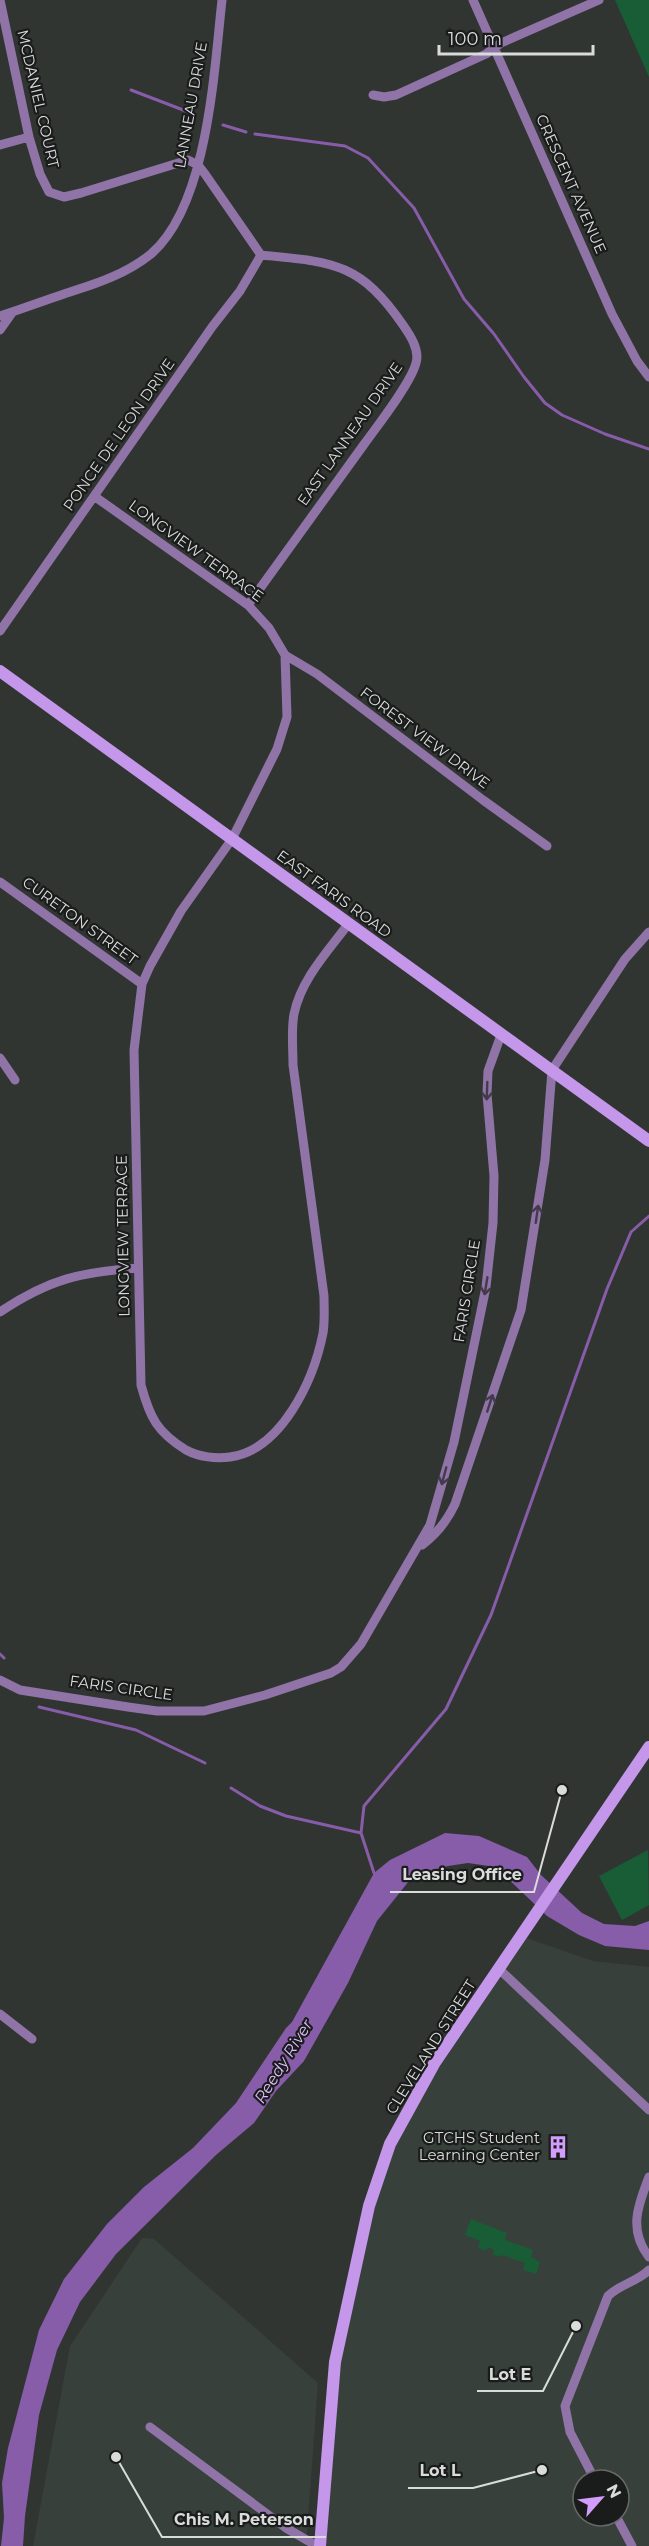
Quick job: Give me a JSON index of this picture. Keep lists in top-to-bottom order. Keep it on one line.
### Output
{"streets":{"street":["MCDANIEL COURT","LANNEAU DRIVE","CRESCENT AVENUE","EAST LANNEAU DRIVE","PONCE DE LEON DRIVE","LONGVIEW TERRACE","FOREST VIEW DRIVE","EAST FARIS ROAD","CURETON STREET","FARIS CIRCLE","CLEVELAND STREET"]},"crossings":[["MCDANIEL COURT","LANNEAU DRIVE"],["EAST LANNEAU DRIVE","PONCE DE LEON DRIVE"],["EAST LANNEAU DRIVE","LONGVIEW TERRACE"],["PONCE DE LEON DRIVE","LONGVIEW TERRACE"],["LONGVIEW TERRACE","FOREST VIEW DRIVE"],["LONGVIEW TERRACE","EAST FARIS ROAD"],["LONGVIEW TERRACE","CURETON STREET"],["EAST FARIS ROAD","FARIS CIRCLE"]],"water":["Reedy River"],"places":{"other":["Leasing Office","Lot E","Chis M. Peterson","Lot L"],"building":["GTCHS Student Learning Center"]},"scale_bar":"100 m","north":"top right"}
